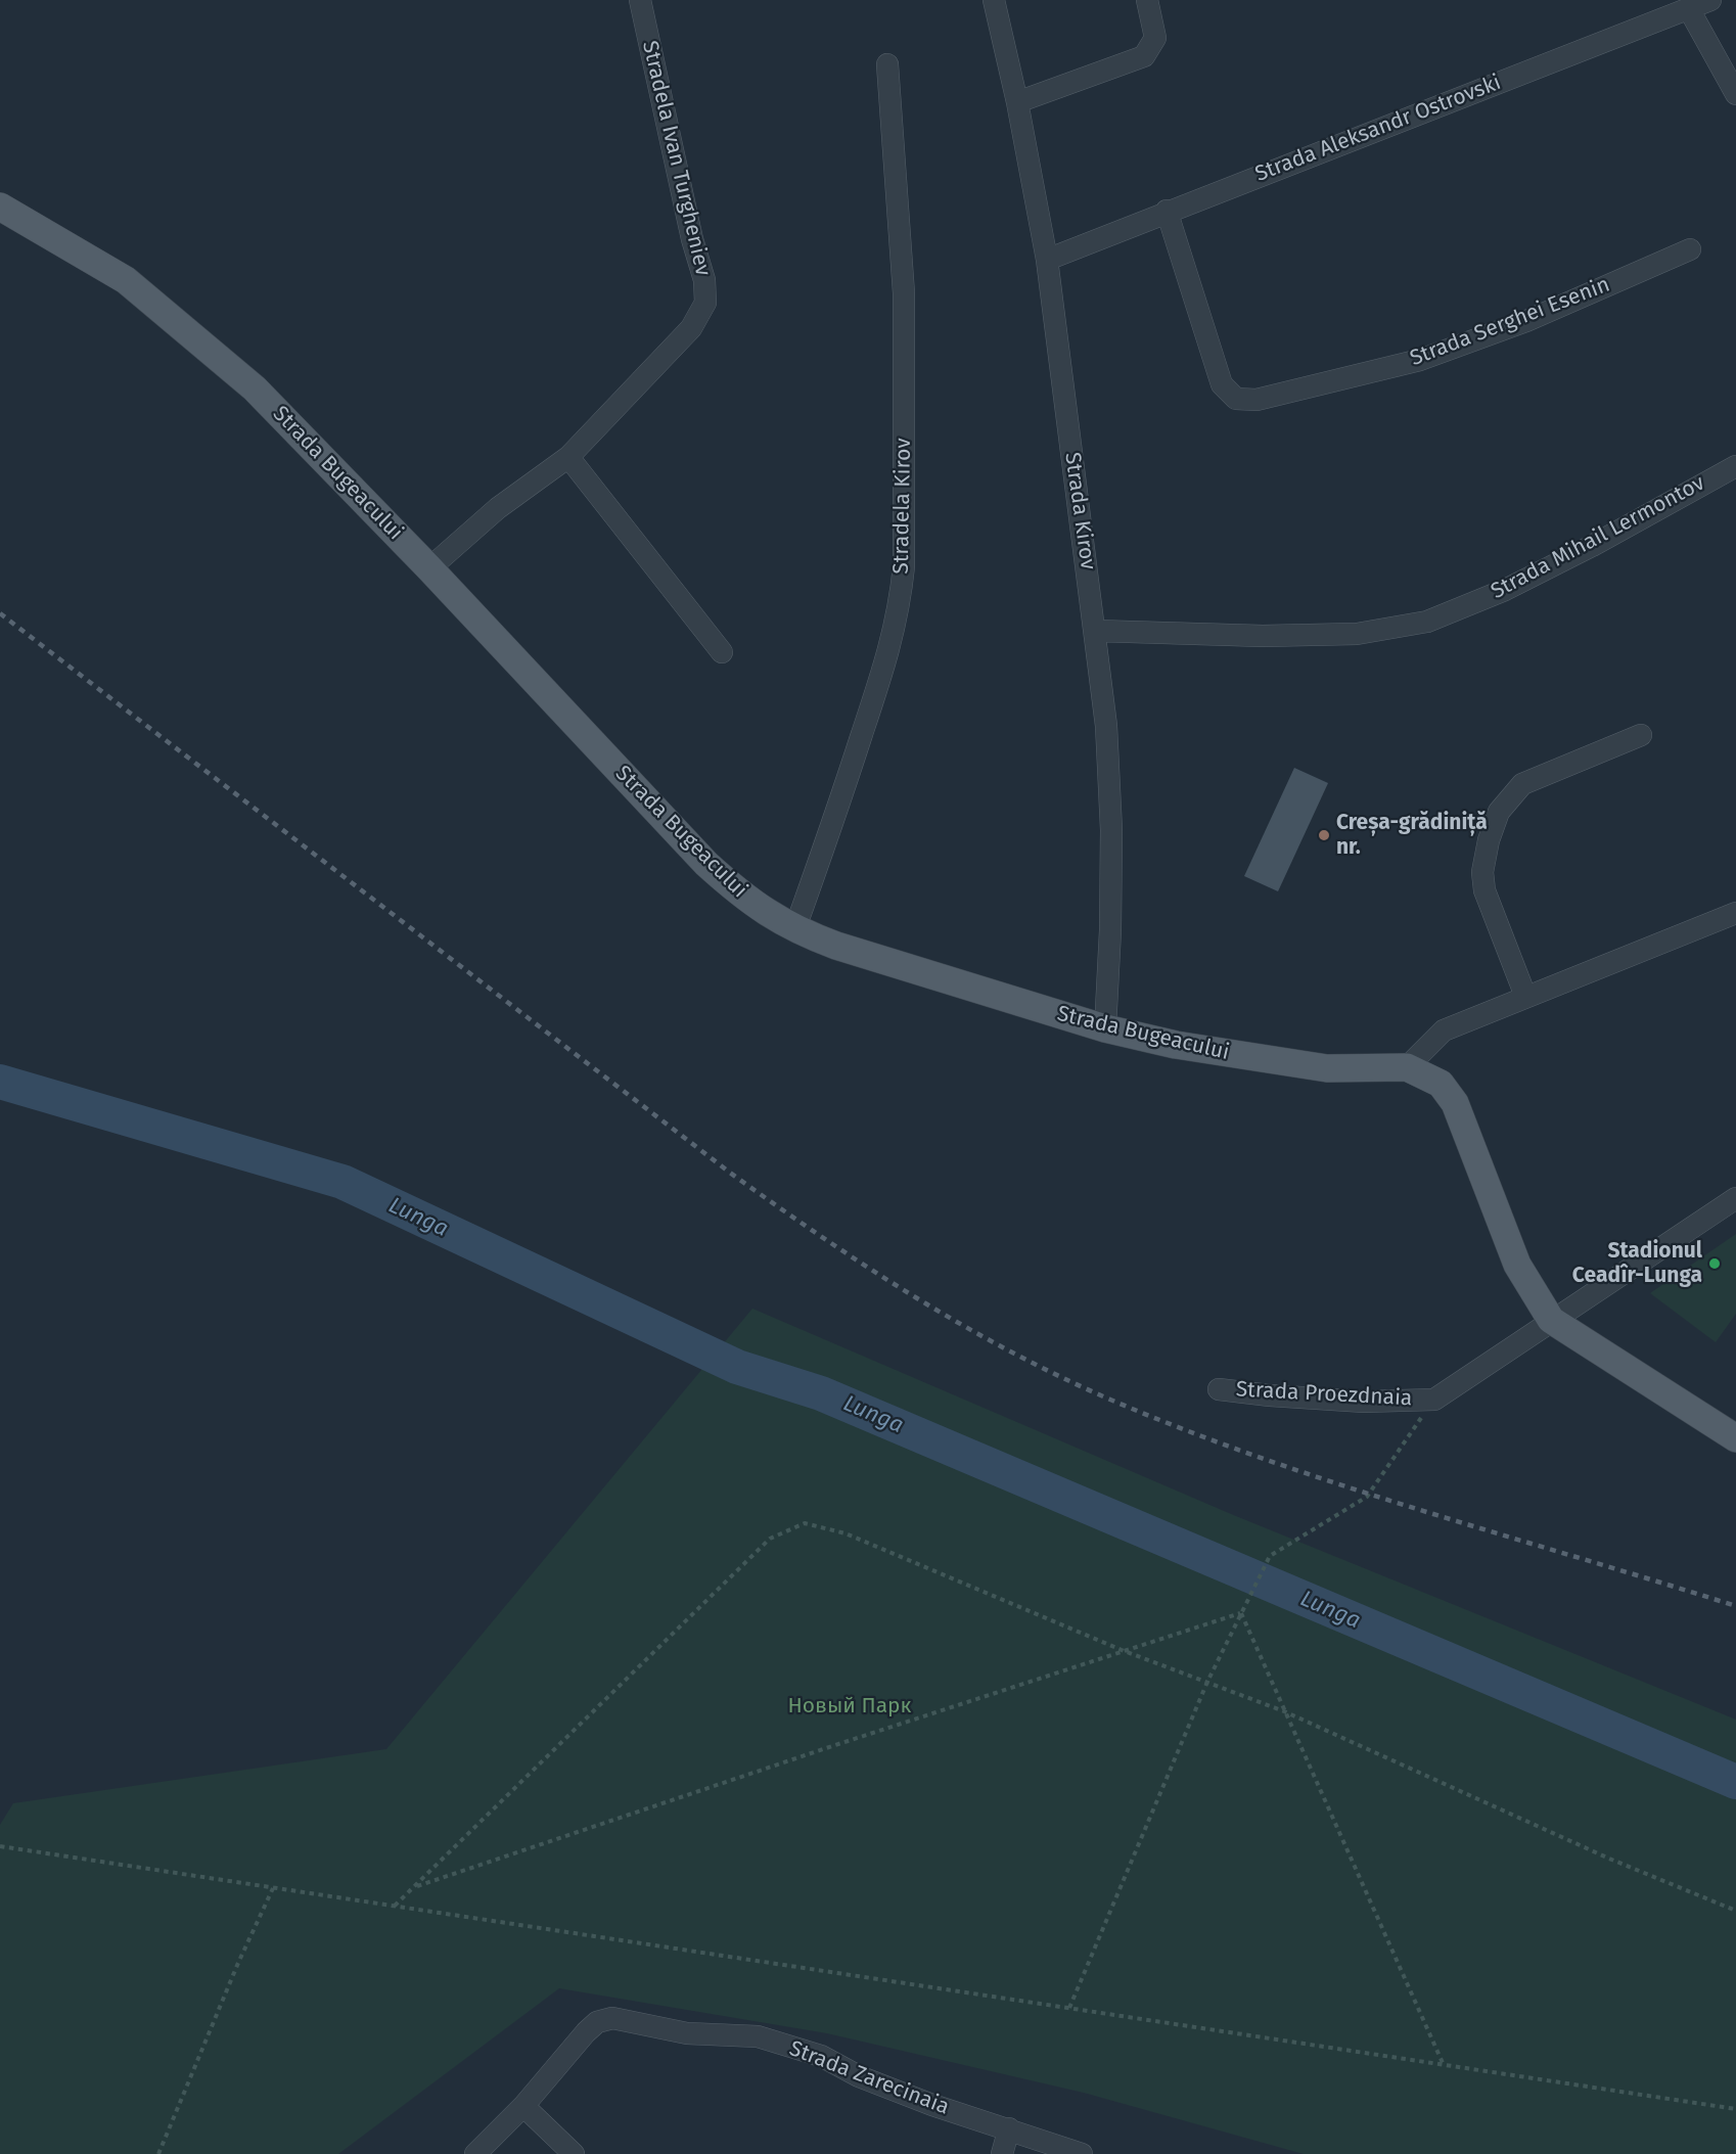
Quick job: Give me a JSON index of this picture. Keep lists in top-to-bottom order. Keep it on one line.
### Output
{"streets":{"main road":["Strada Bugeacului"],"street":["Strada Aleksandr Ostrovski","Stradela Ivan Turgheniev","Strada Serghei Esenin","Stradela Kirov","Strada Kirov","Strada Mihail Lermontov","Strada Proezdnaia","Strada Zarecinaia"]},"crossings":[["Strada Aleksandr Ostrovski","Strada Serghei Esenin"],["Strada Aleksandr Ostrovski","Strada Kirov"],["Stradela Ivan Turgheniev","Strada Bugeacului"],["Strada Bugeacului","Stradela Kirov"],["Strada Bugeacului","Strada Kirov"],["Strada Kirov","Strada Mihail Lermontov"]],"water":["Lunga"],"parks":["Новый Парк"],"places":["Creșa-grădiniță nr.","Stadionul Ceadîr-Lunga"]}
